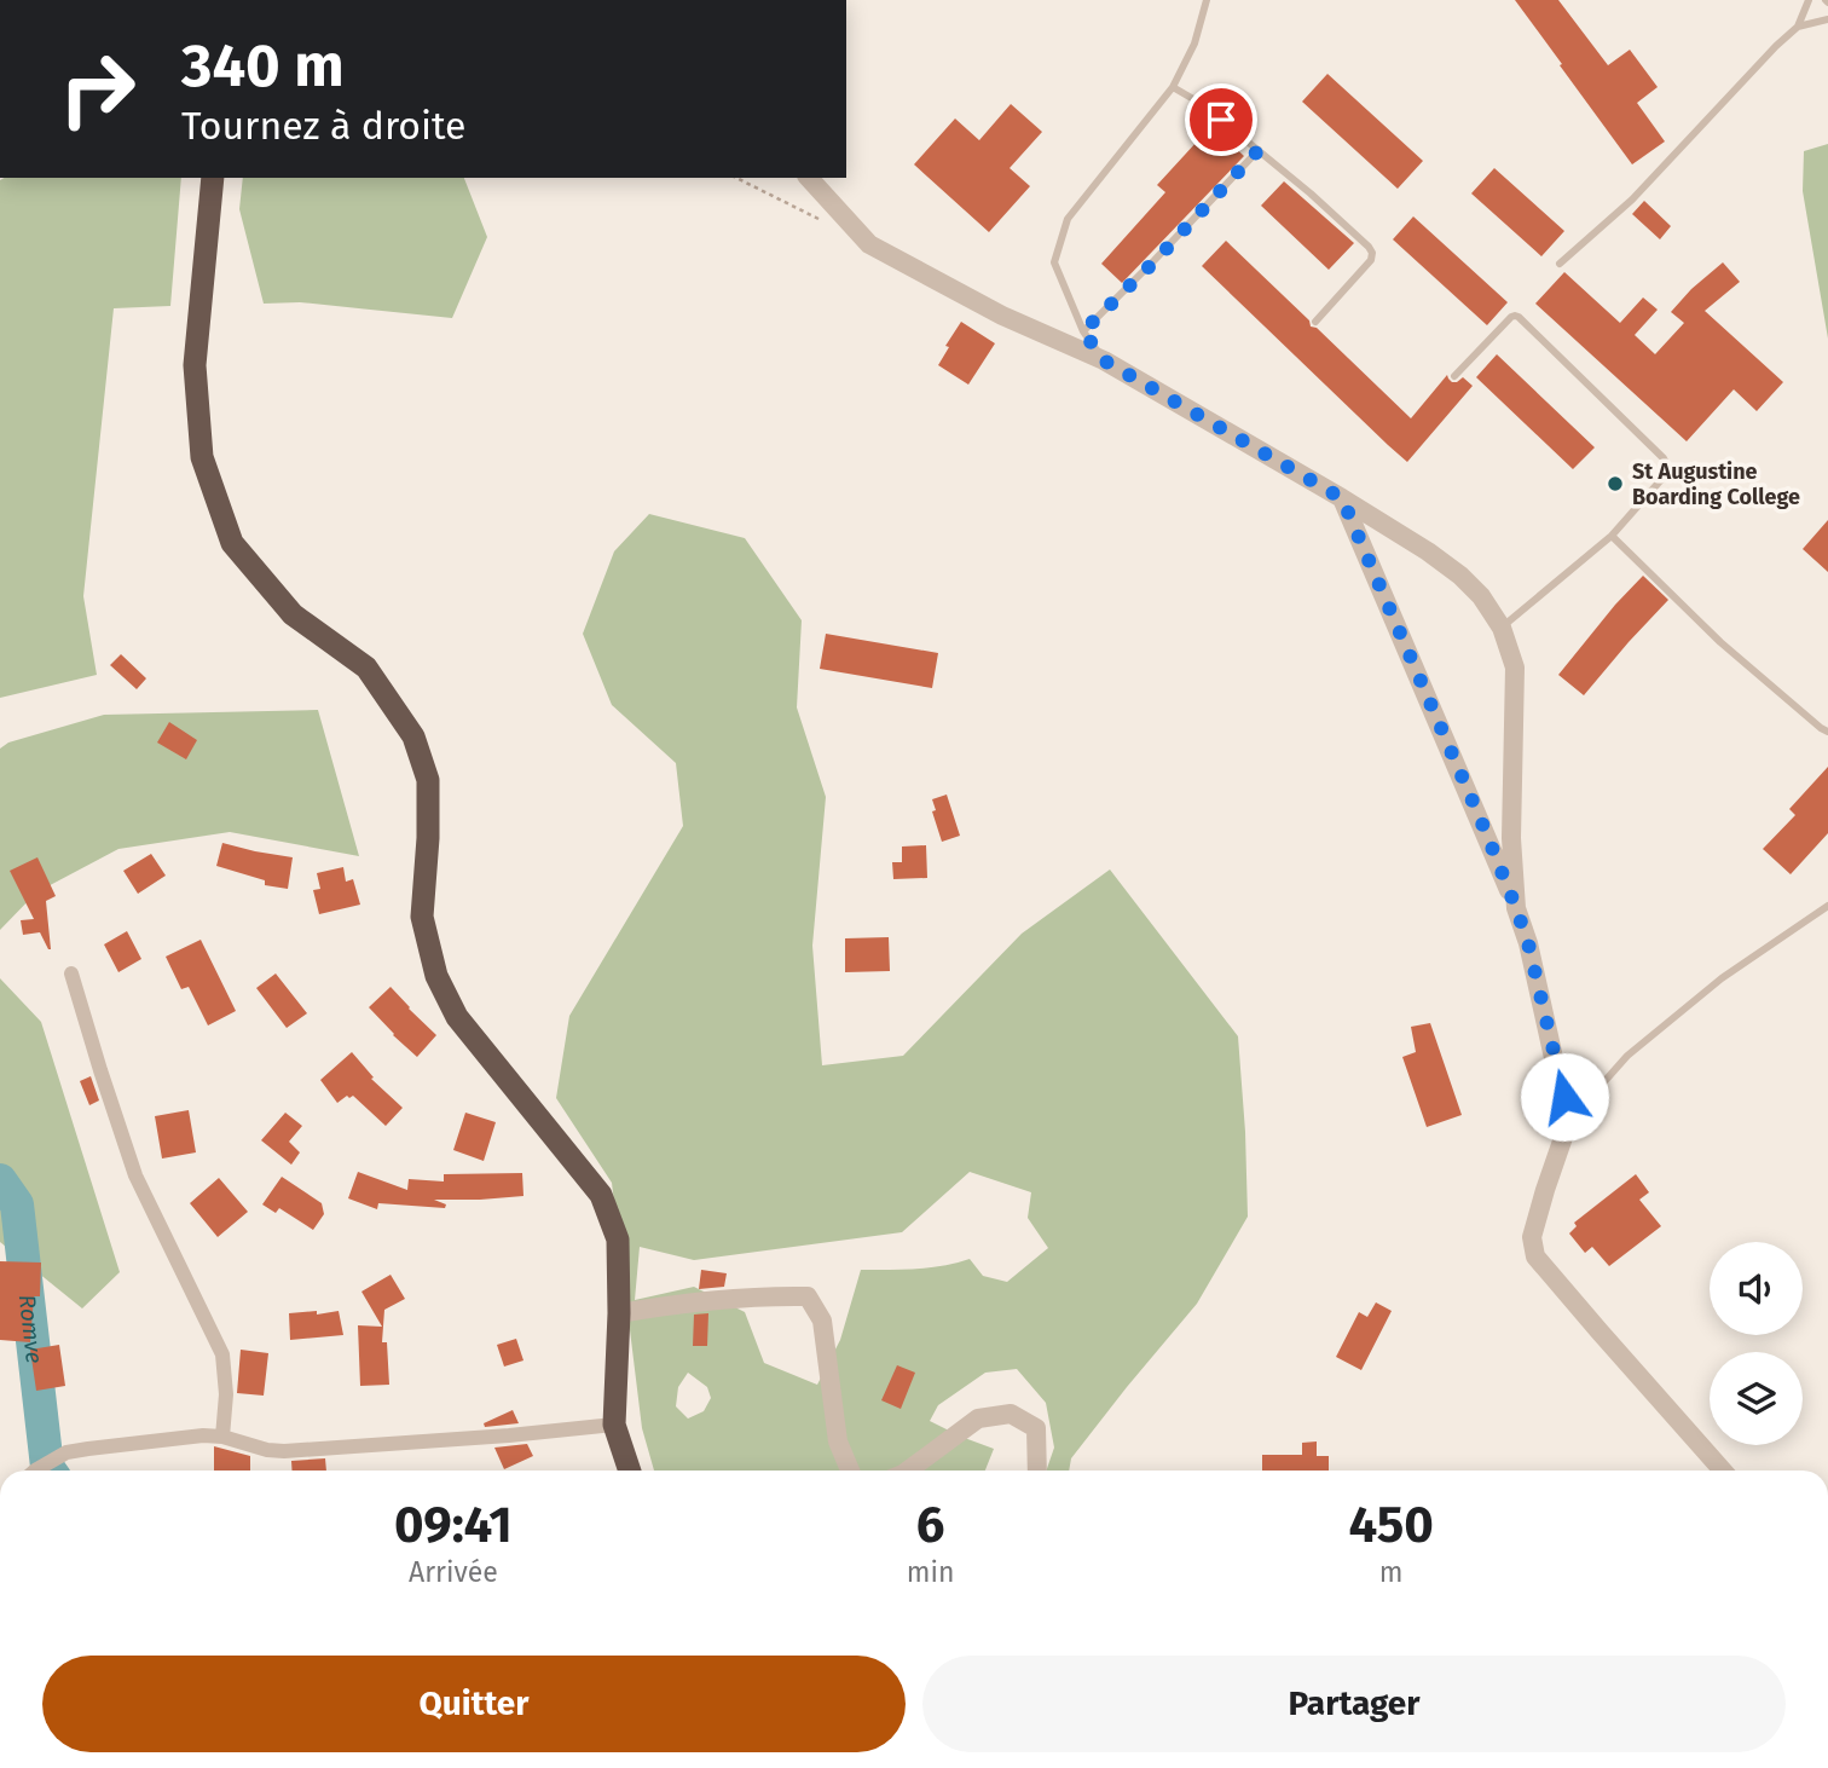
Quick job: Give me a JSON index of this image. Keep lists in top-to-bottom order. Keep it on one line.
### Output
{"water":["Romve"],"places":["St Augustine Boarding College"],"page":{"turn":["340 m","Tournez à droite"],"eta":["09:41","Arrivée","6","min","450","m"],"buttons":["Quitter","Partager"]}}
